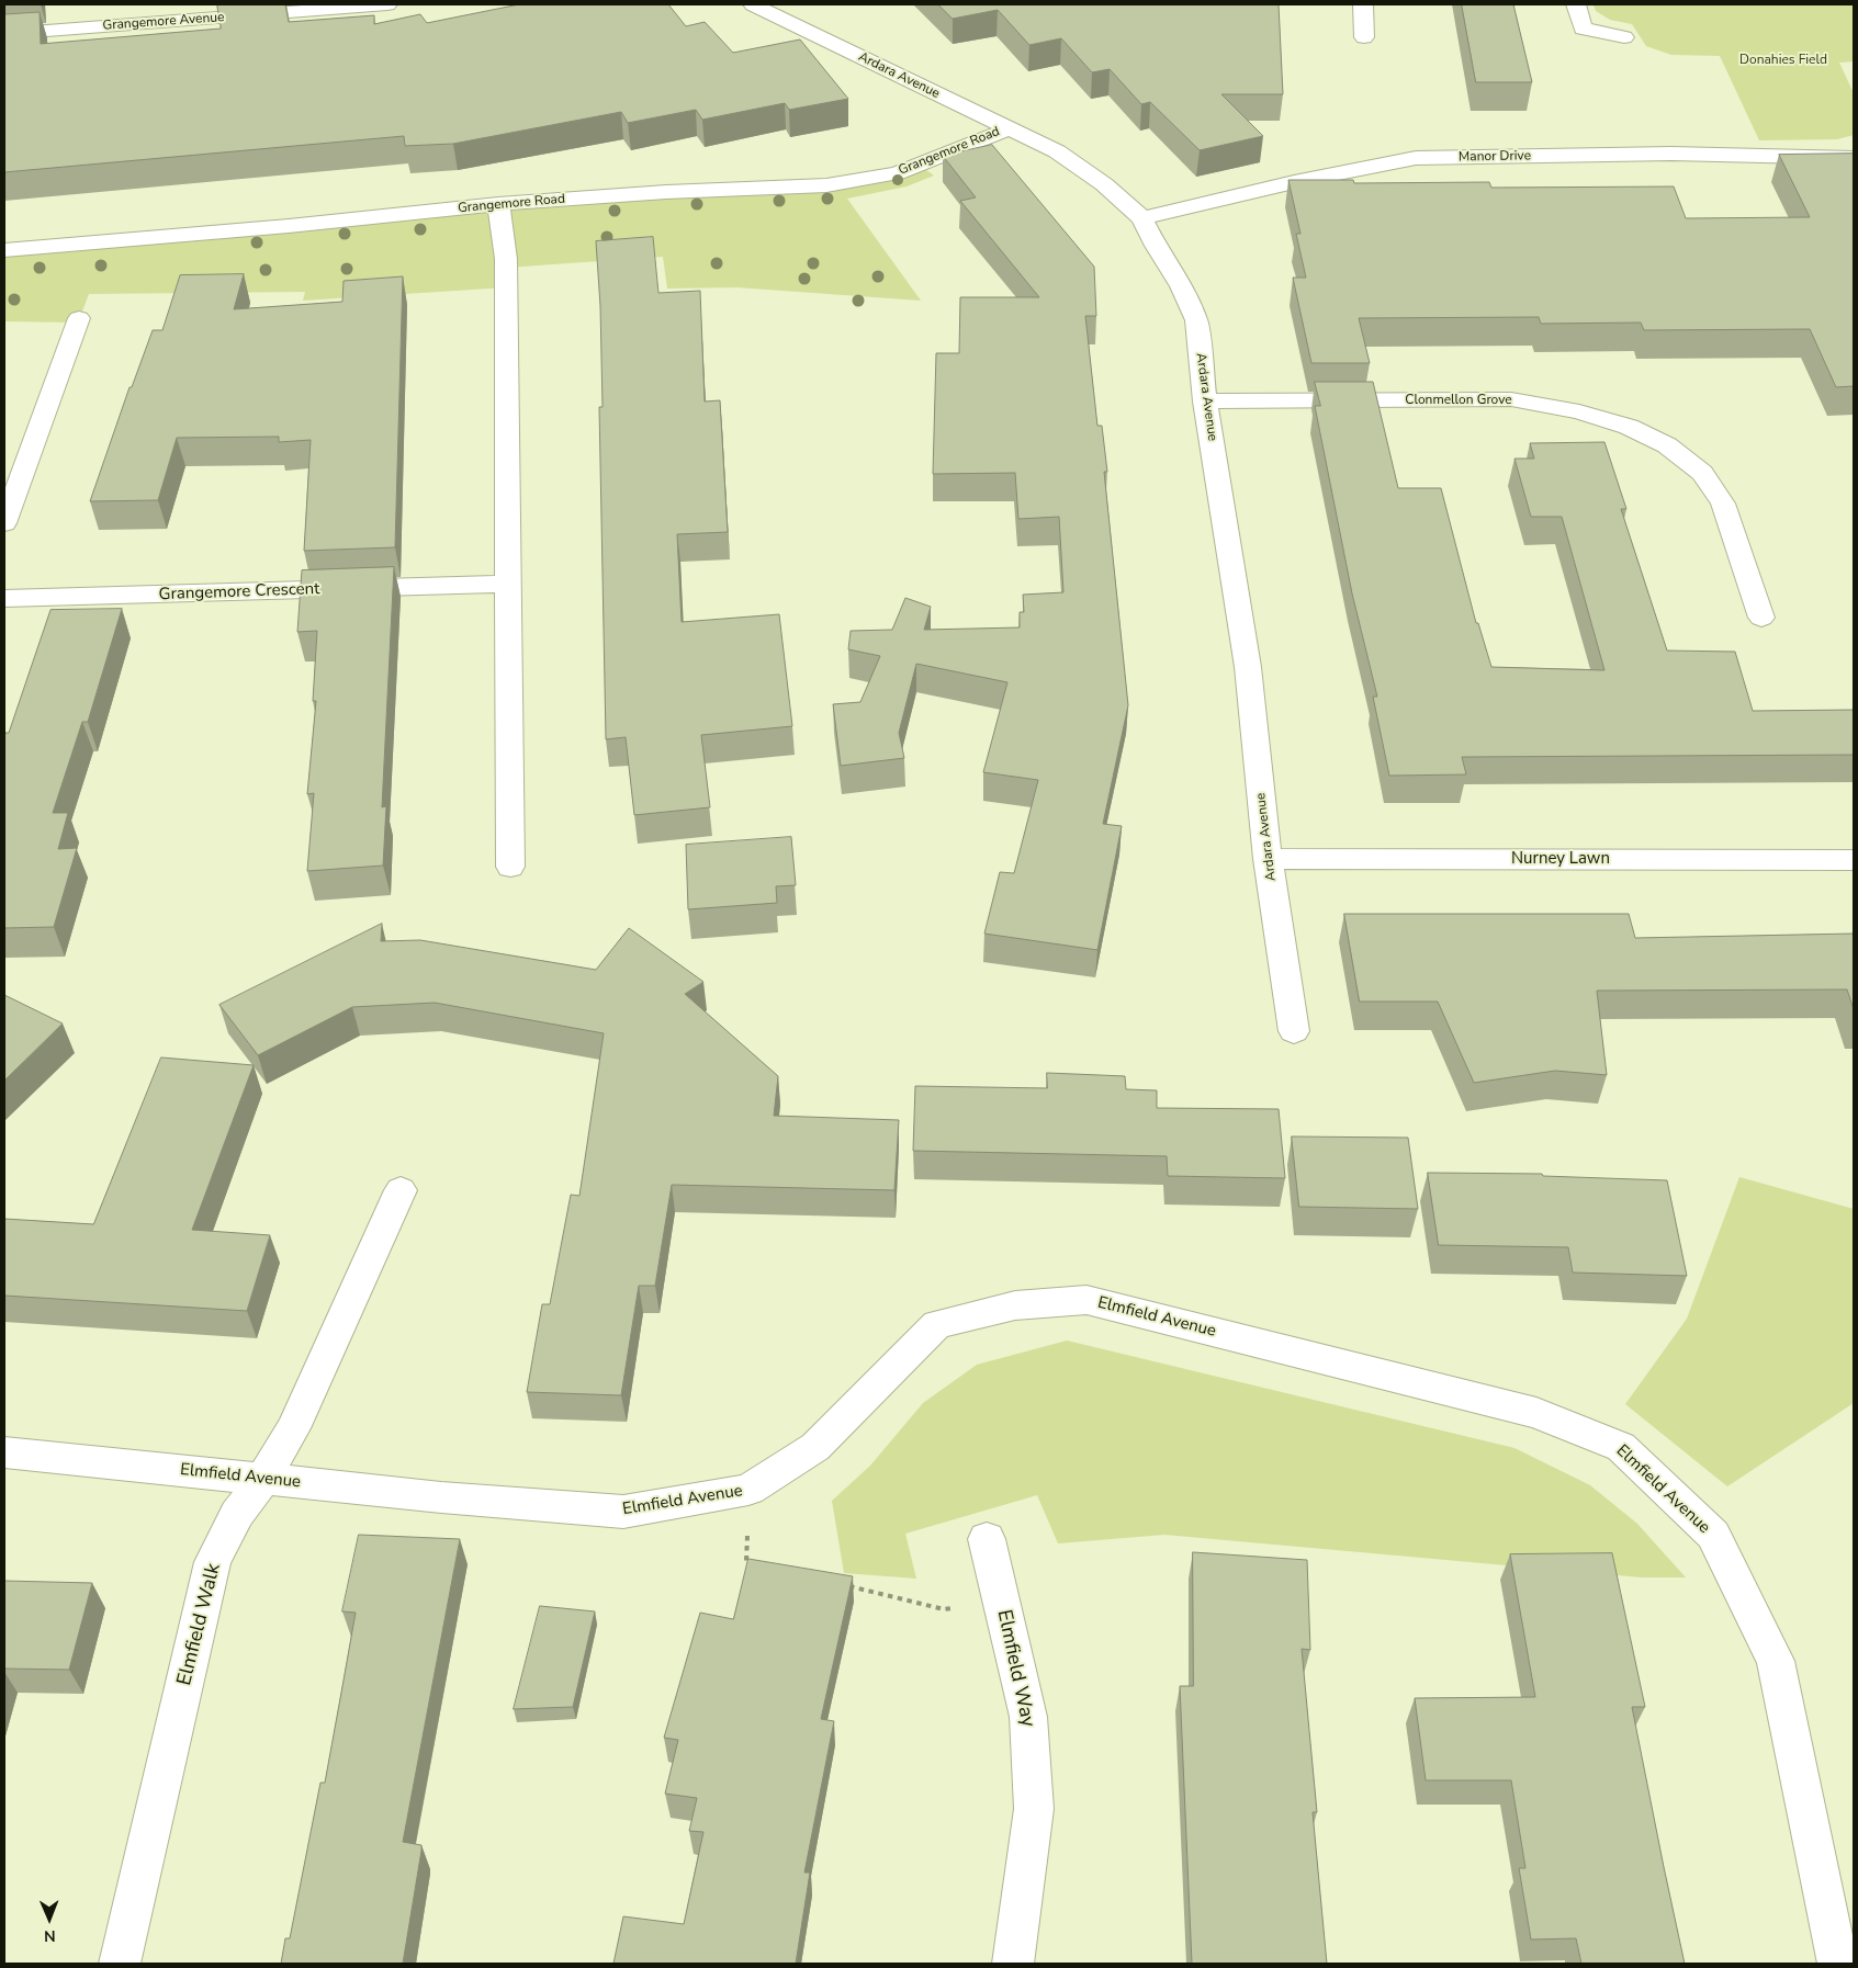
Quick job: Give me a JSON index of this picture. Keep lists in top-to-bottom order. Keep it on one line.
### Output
{"streets":{"street":["Grangemore Avenue","Ardara Avenue","Grangemore Road","Manor Drive","Clonmellon Grove","Grangemore Crescent","Nurney Lawn","Elmfield Avenue","Elmfield Walk","Elmfield Way"]},"crossings":[["Ardara Avenue","Grangemore Road"],["Ardara Avenue","Manor Drive"],["Ardara Avenue","Clonmellon Grove"],["Ardara Avenue","Nurney Lawn"],["Elmfield Avenue","Elmfield Walk"]],"parks":["Donahies Field"],"north":"bottom"}
